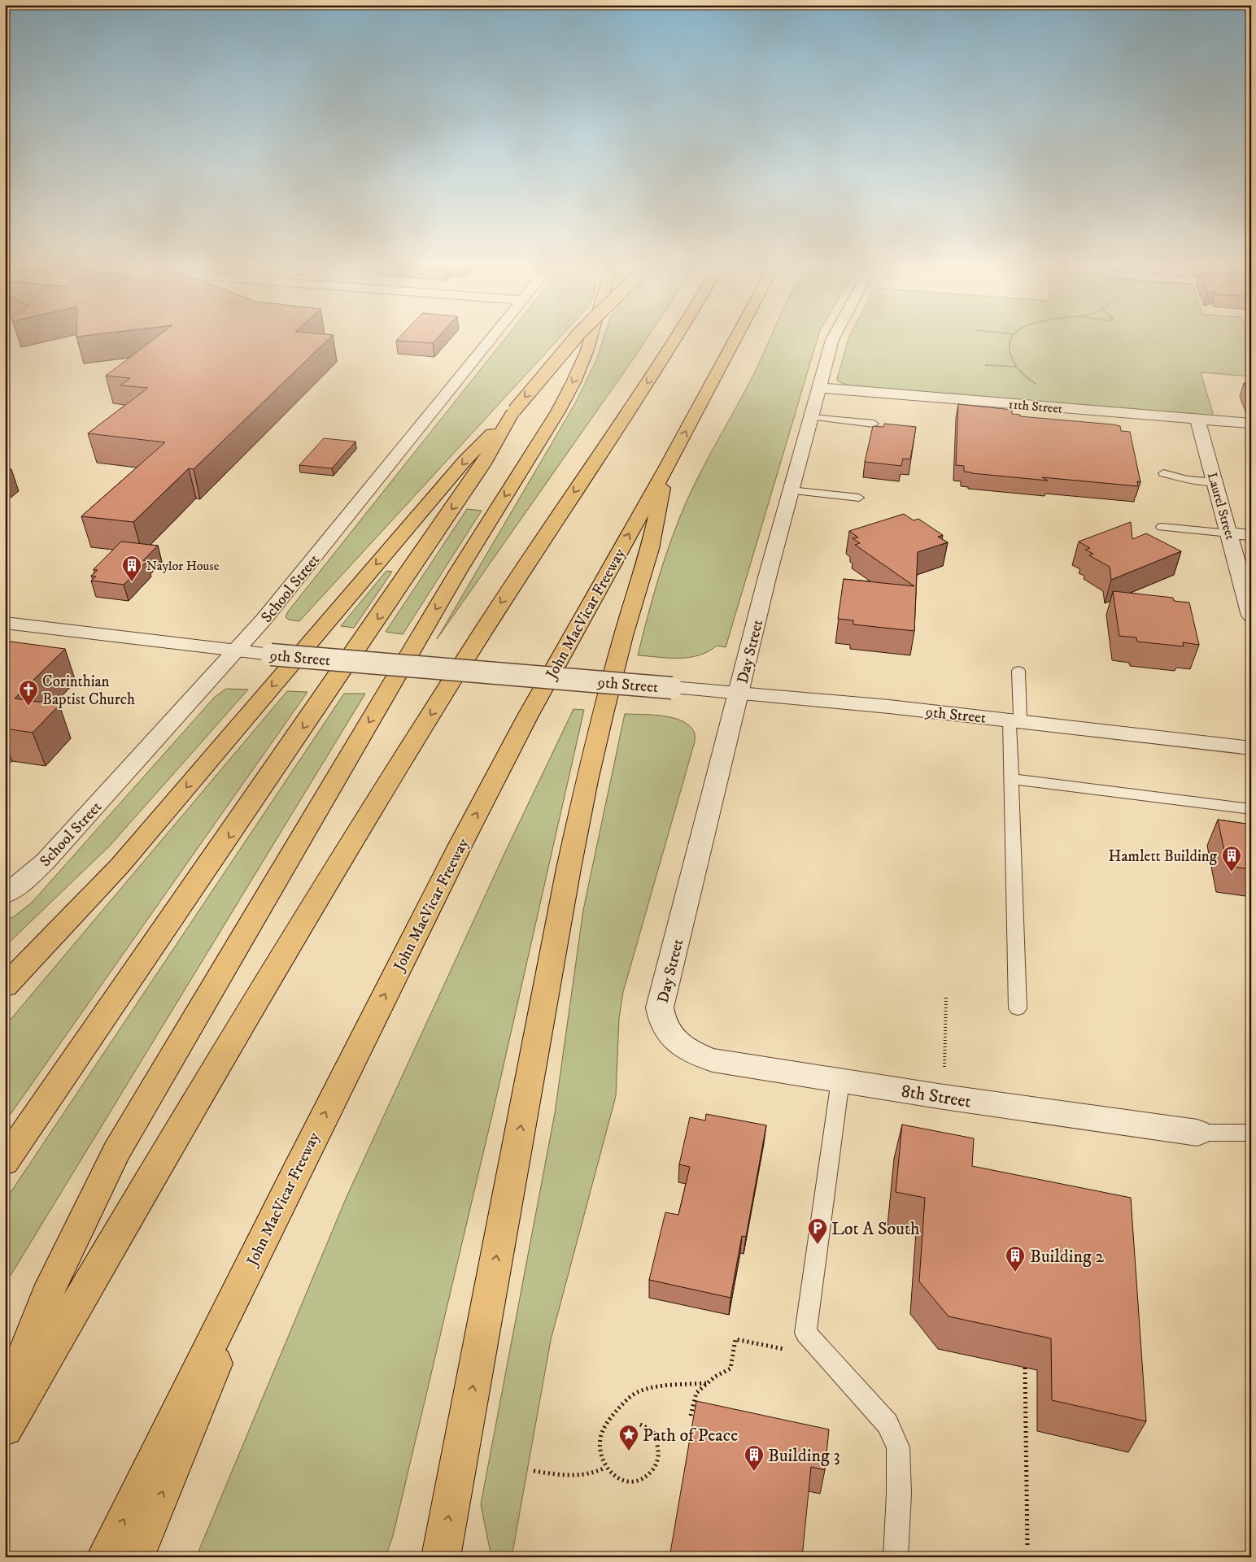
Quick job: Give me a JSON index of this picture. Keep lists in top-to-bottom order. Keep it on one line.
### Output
{"streets":{"highway":["John MacVicar Freeway"],"street":["11th Street","Laurel Street","School Street","Day Street","9th Street","8th Street"]},"crossings":[["11th Street","Laurel Street"],["11th Street","Day Street"],["School Street","9th Street"],["Day Street","9th Street"],["Day Street","8th Street"]],"places":{"building":["Naylor House","Hamlett Building","Building 2","Building 3"],"church":["Corinthian Baptist Church"],"parking":["Lot A South"],"place":["Path of Peace"]}}
